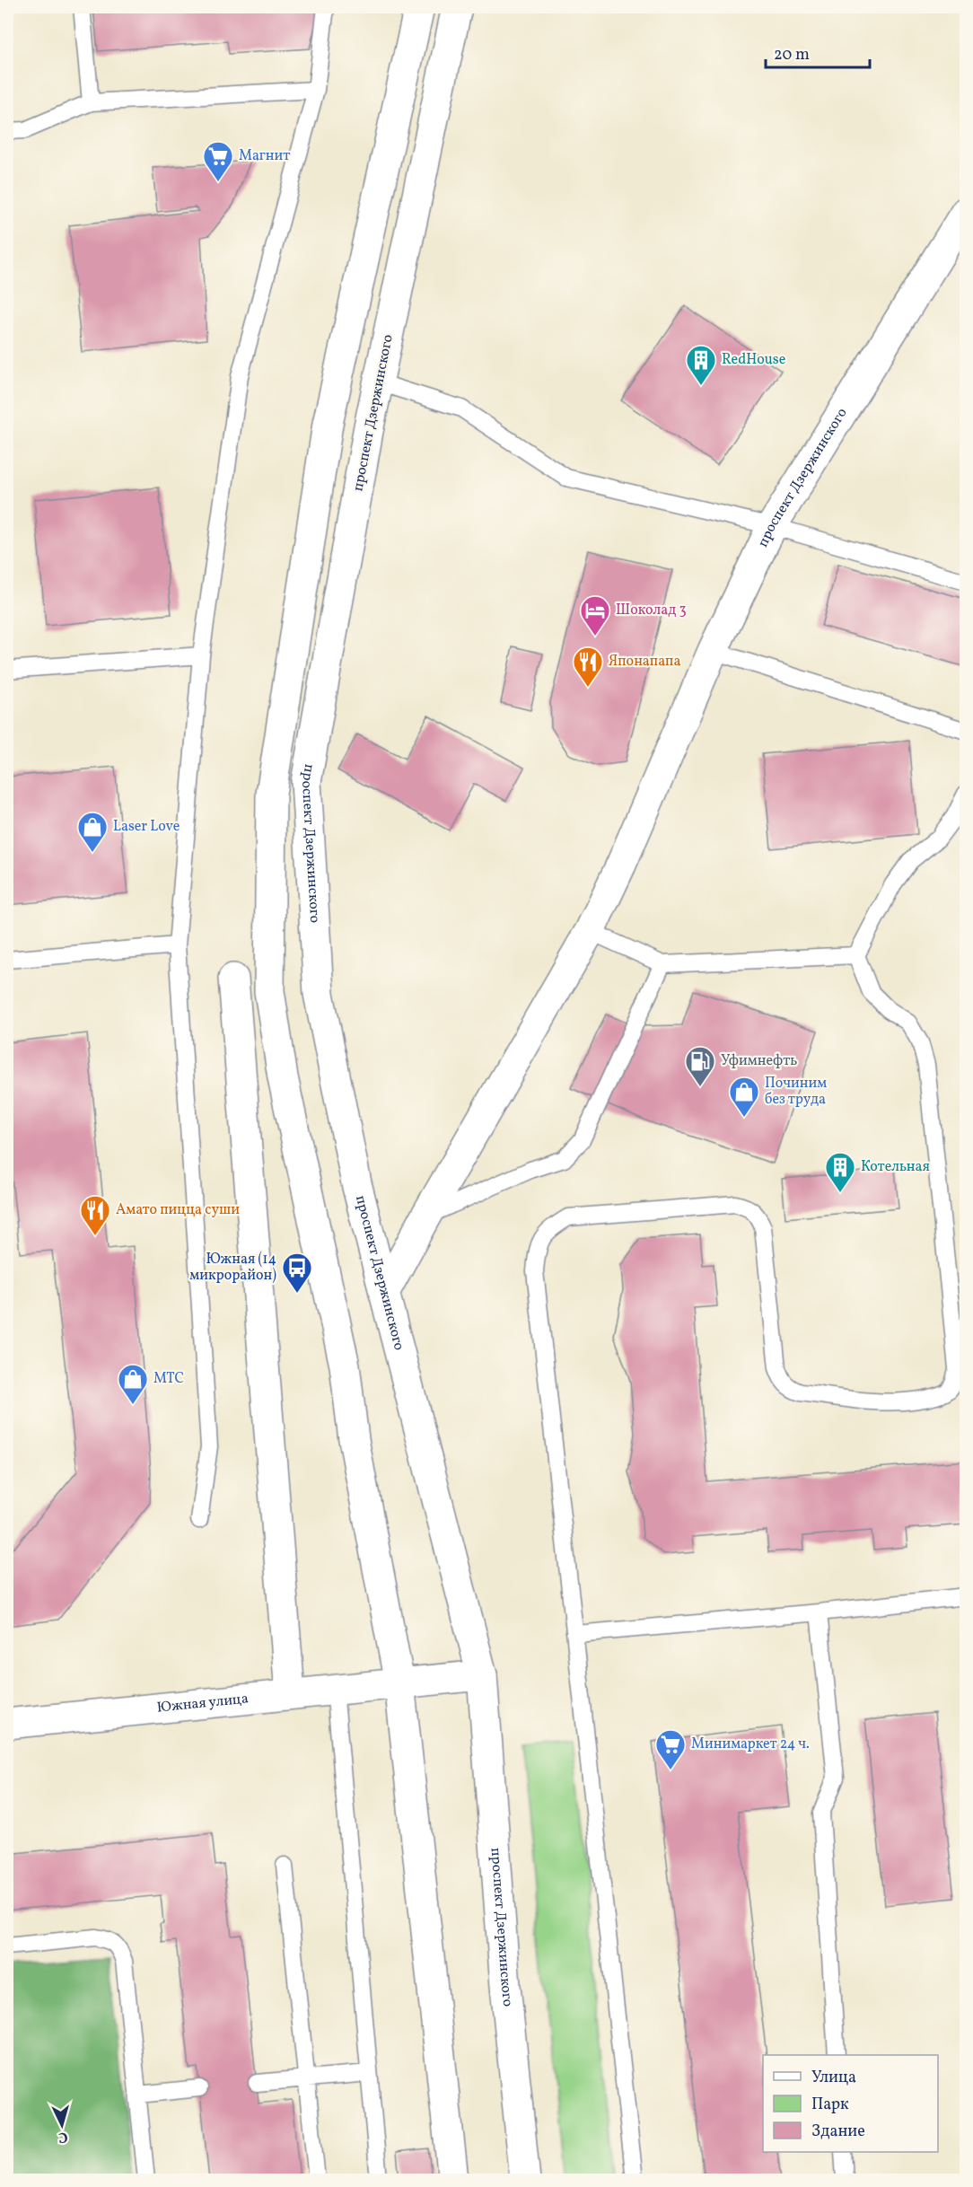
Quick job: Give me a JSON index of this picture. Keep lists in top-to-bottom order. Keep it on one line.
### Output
{"streets":{"street":["проспект Дзержинского","Южная улица"]},"places":{"supermarket":["Магнит","Минимаркет 24 ч."],"building":["RedHouse","Котельная"],"hotel":["Шоколад 3"],"restaurant":["Японапапа","Амато пицца суши"],"shop":["Laser Love","Починим без труда","МТС"],"fuel station":["Уфимнефть"],"bus stop":["Южная (14 микрорайон)"]},"legend":["Улица","Парк","Здание"],"scale_bar":"20 m","north":"bottom"}
